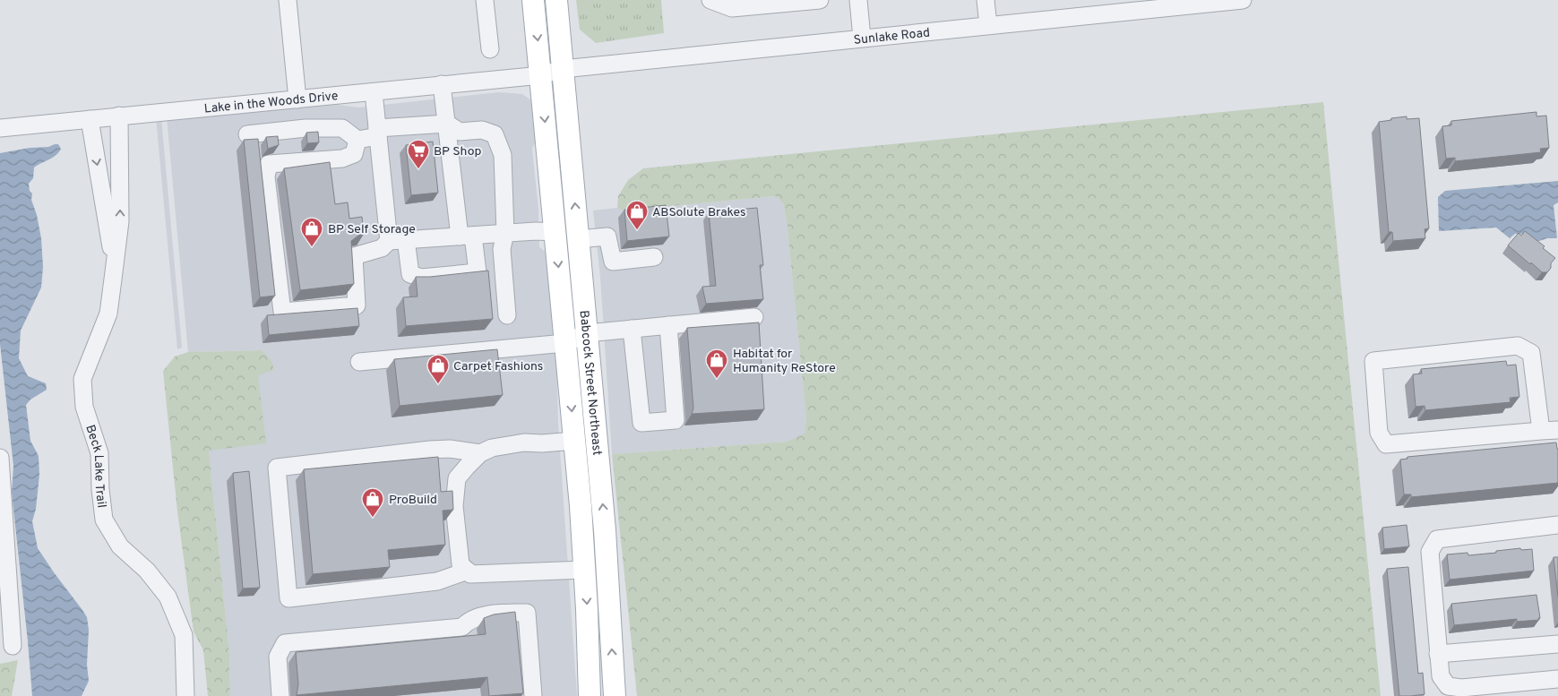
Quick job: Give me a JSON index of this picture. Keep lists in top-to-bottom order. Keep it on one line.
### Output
{"streets":{"main road":["Babcock Street Northeast"],"street":["Sunlake Road","Lake in the Woods Drive","Beck Lake Trail"]},"crossings":[["Sunlake Road","Lake in the Woods Drive"],["Sunlake Road","Babcock Street Northeast"],["Lake in the Woods Drive","Babcock Street Northeast"],["Lake in the Woods Drive","Beck Lake Trail"]],"places":{"supermarket":["BP Shop"],"shop":["ABSolute Brakes","BP Self Storage","Habitat for Humanity ReStore","Carpet Fashions","ProBuild"]}}
